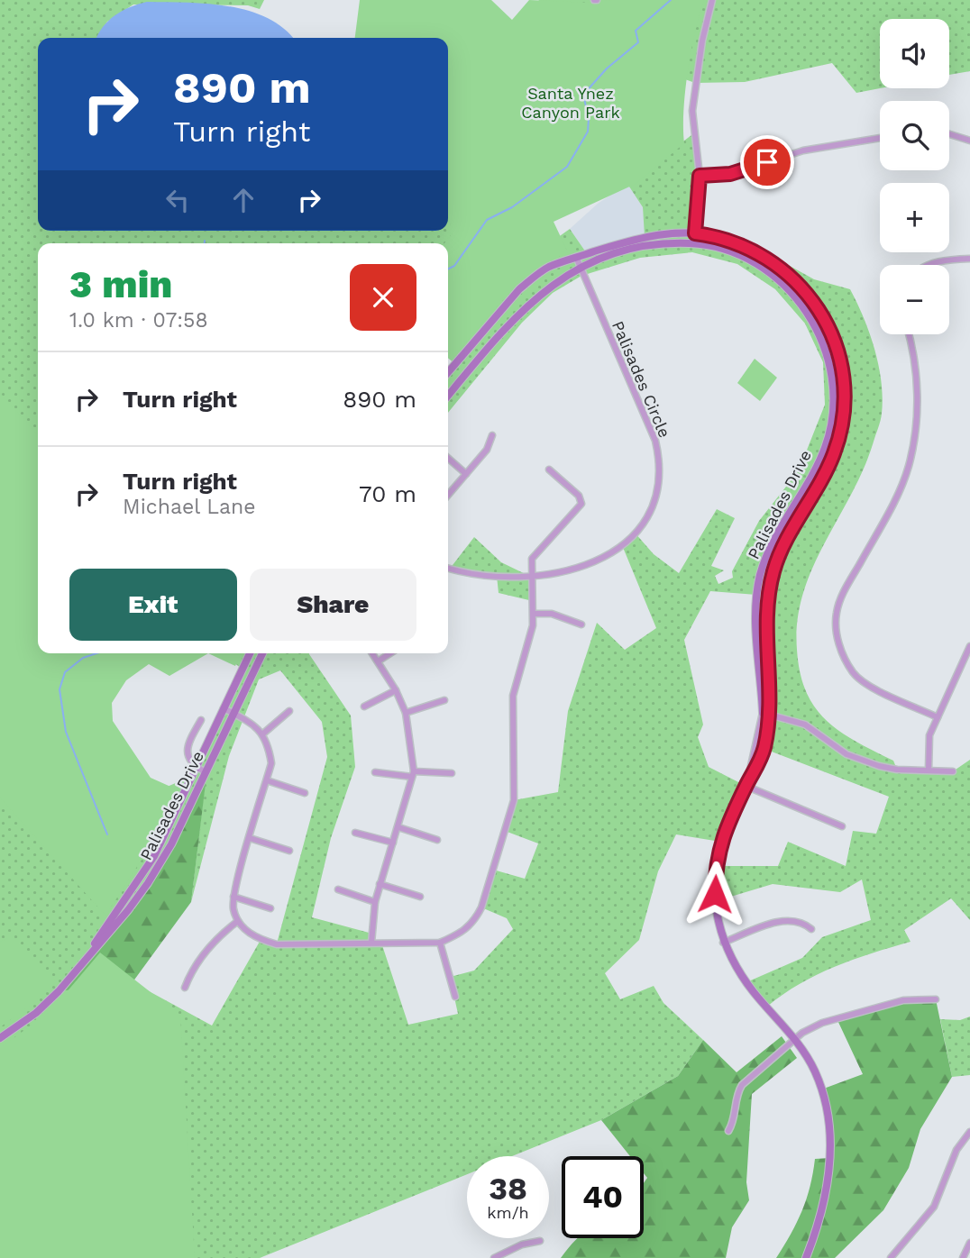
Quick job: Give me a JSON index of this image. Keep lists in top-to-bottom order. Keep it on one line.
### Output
{"streets":{"street":["Palisades Circle","Palisades Drive"]},"crossings":[["Palisades Circle","Palisades Drive"]],"parks":["Santa Ynez Canyon Park"],"page":{"map_buttons":["+","−"],"turn":["890 m","Turn right"],"heading":["3 min","1.0 km · 07:58"],"list":[{"name":"Turn right","value":"890 m"},{"name":"Turn right","note":"Michael Lane","value":"70 m"}],"buttons":["Exit","Share"],"speed":"38 km/h","limit":"40"}}
